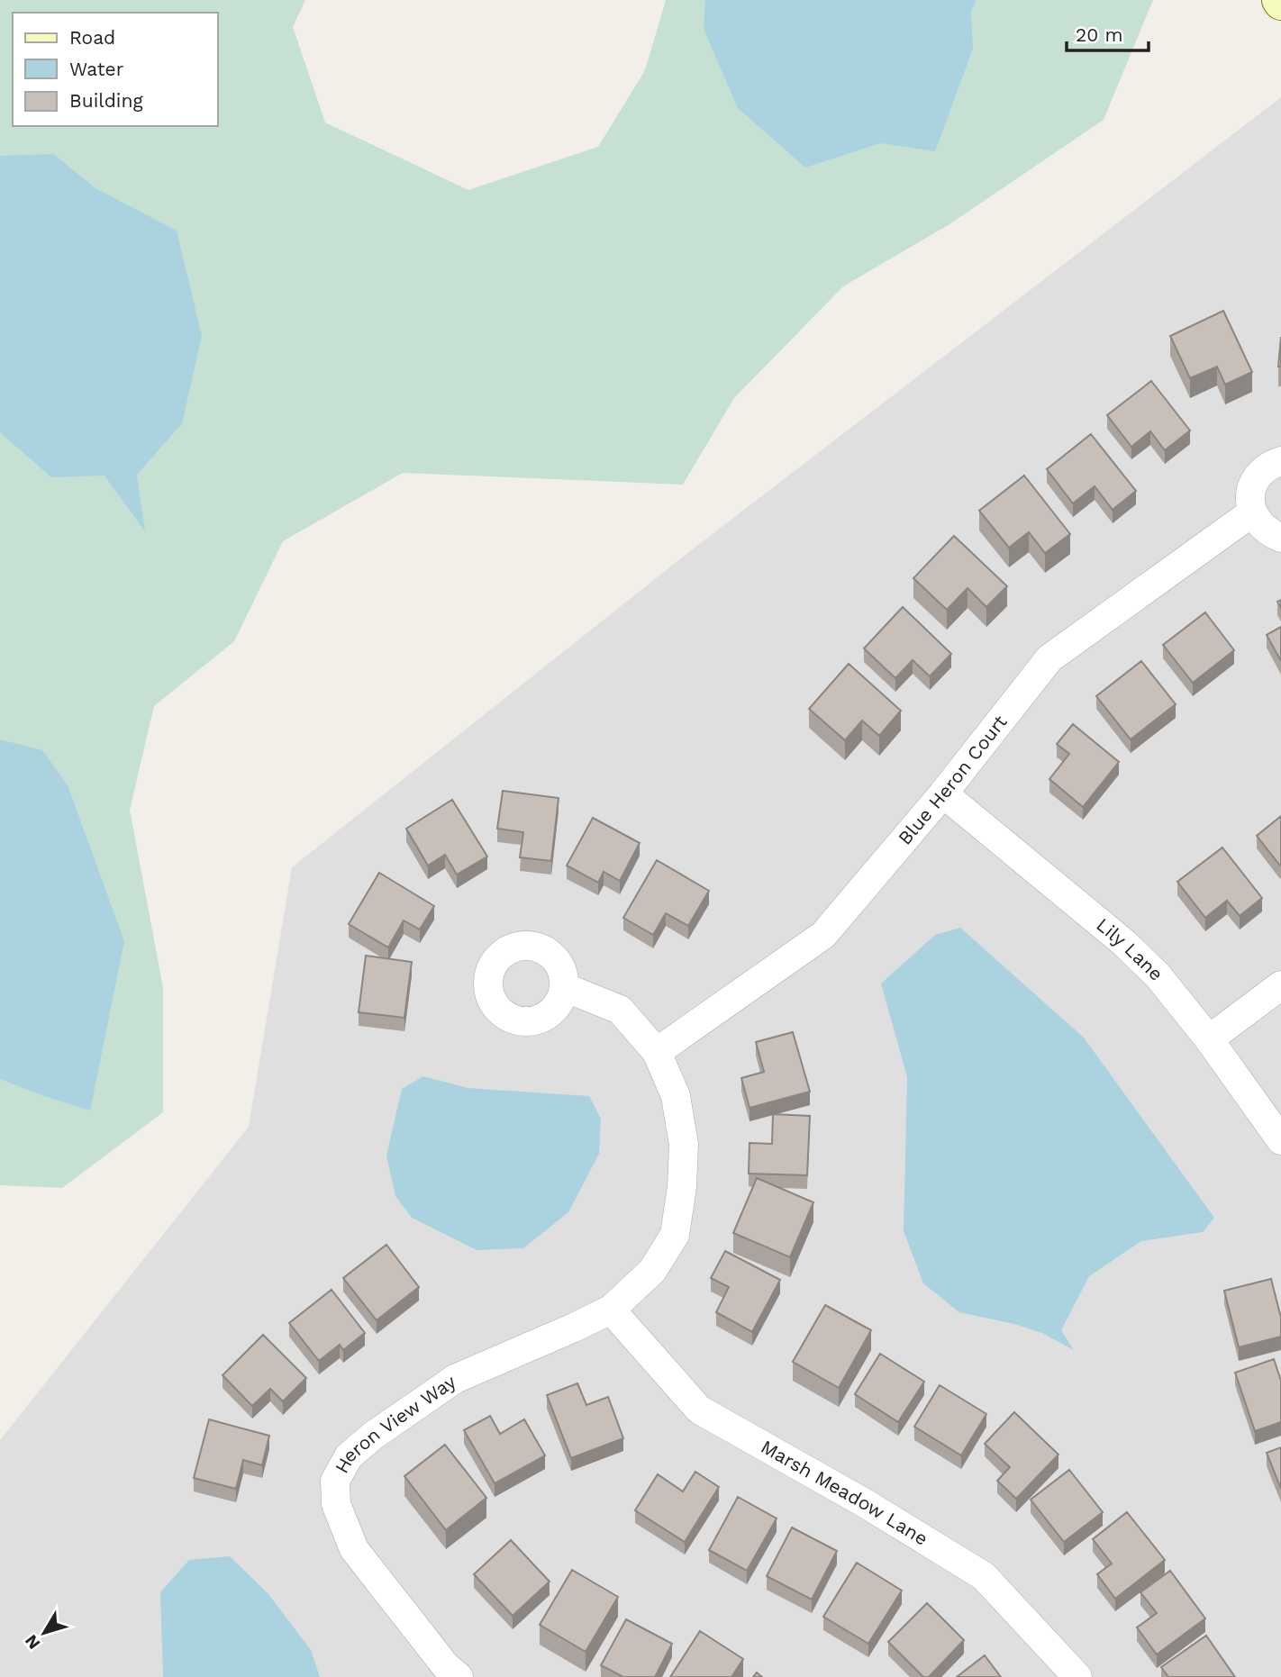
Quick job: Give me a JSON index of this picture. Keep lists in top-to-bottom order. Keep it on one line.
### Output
{"streets":{"street":["Blue Heron Court","Lily Lane","Heron View Way","Marsh Meadow Lane"]},"crossings":[["Blue Heron Court","Lily Lane"],["Blue Heron Court","Heron View Way"],["Heron View Way","Marsh Meadow Lane"]],"legend":["Road","Water","Building"],"scale_bar":"20 m","north":"bottom left"}
